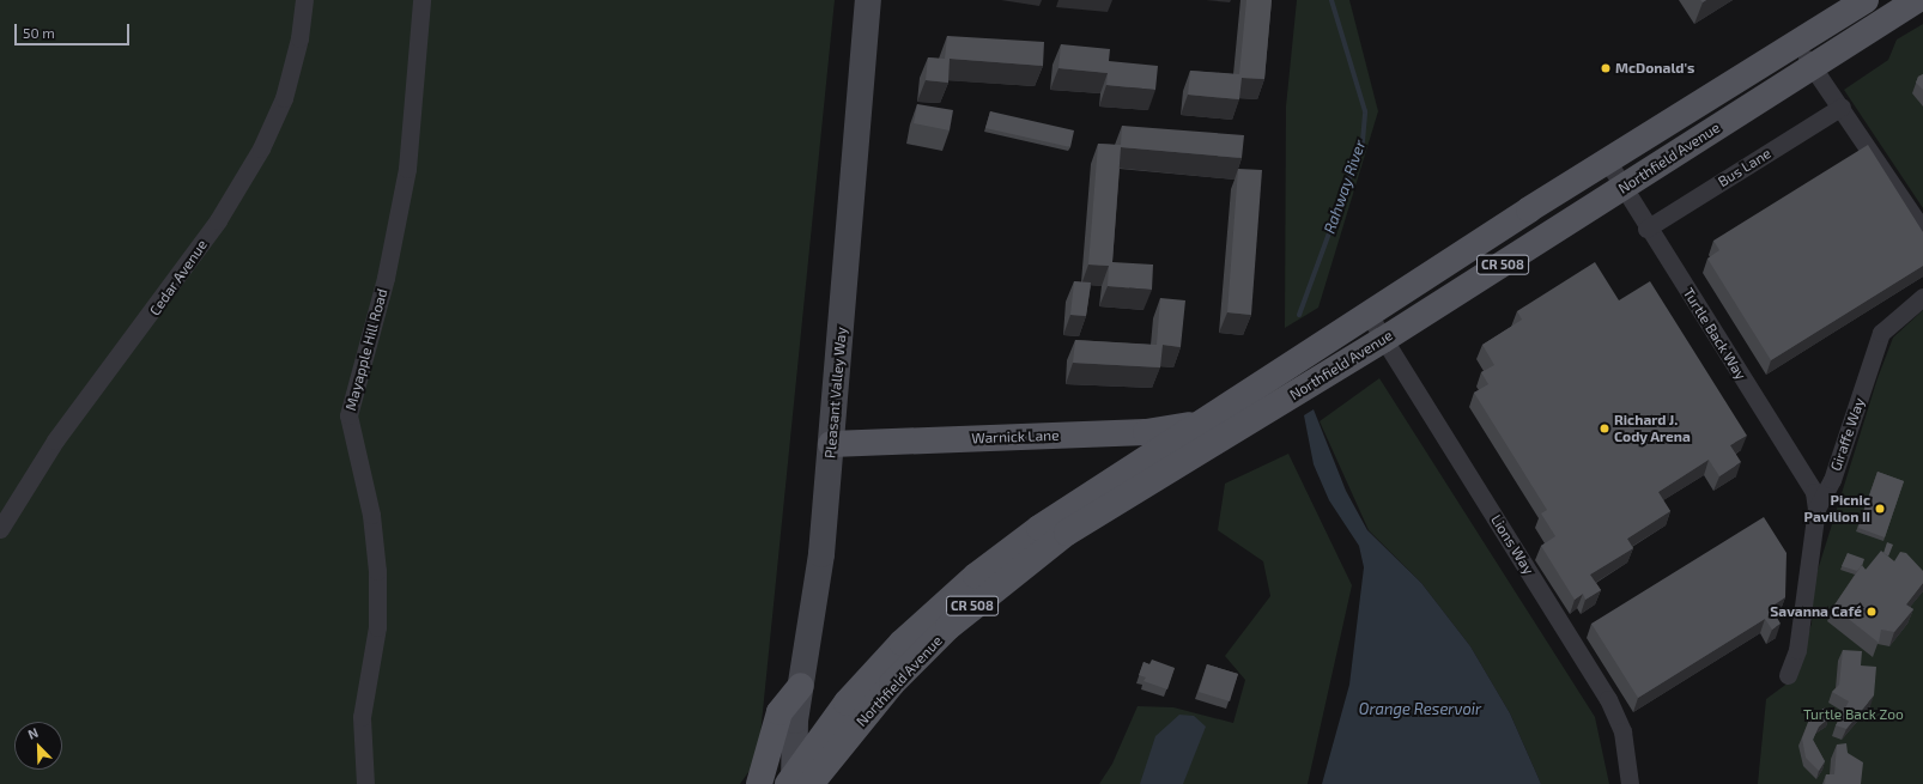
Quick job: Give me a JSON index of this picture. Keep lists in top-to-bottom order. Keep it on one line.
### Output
{"streets":{"main road":["Northfield Avenue","CR 508","Pleasant Valley Way","Warnick Lane"],"street":["Bus Lane","Cedar Avenue","Turtle Back Way","Mayapple Hill Road","Giraffe Way","Lions Way"]},"crossings":[["Northfield Avenue","Turtle Back Way"],["Northfield Avenue","Pleasant Valley Way"],["Northfield Avenue","Warnick Lane"],["Northfield Avenue","Lions Way"],["Bus Lane","Turtle Back Way"],["Turtle Back Way","Giraffe Way"],["Pleasant Valley Way","Warnick Lane"]],"water":["Rahway River","Orange Reservoir"],"parks":["Turtle Back Zoo"],"places":["McDonald's","Richard J. Cody Arena","Picnic Pavilion II","Savanna Café"],"scale_bar":"50 m","north":"top left"}
